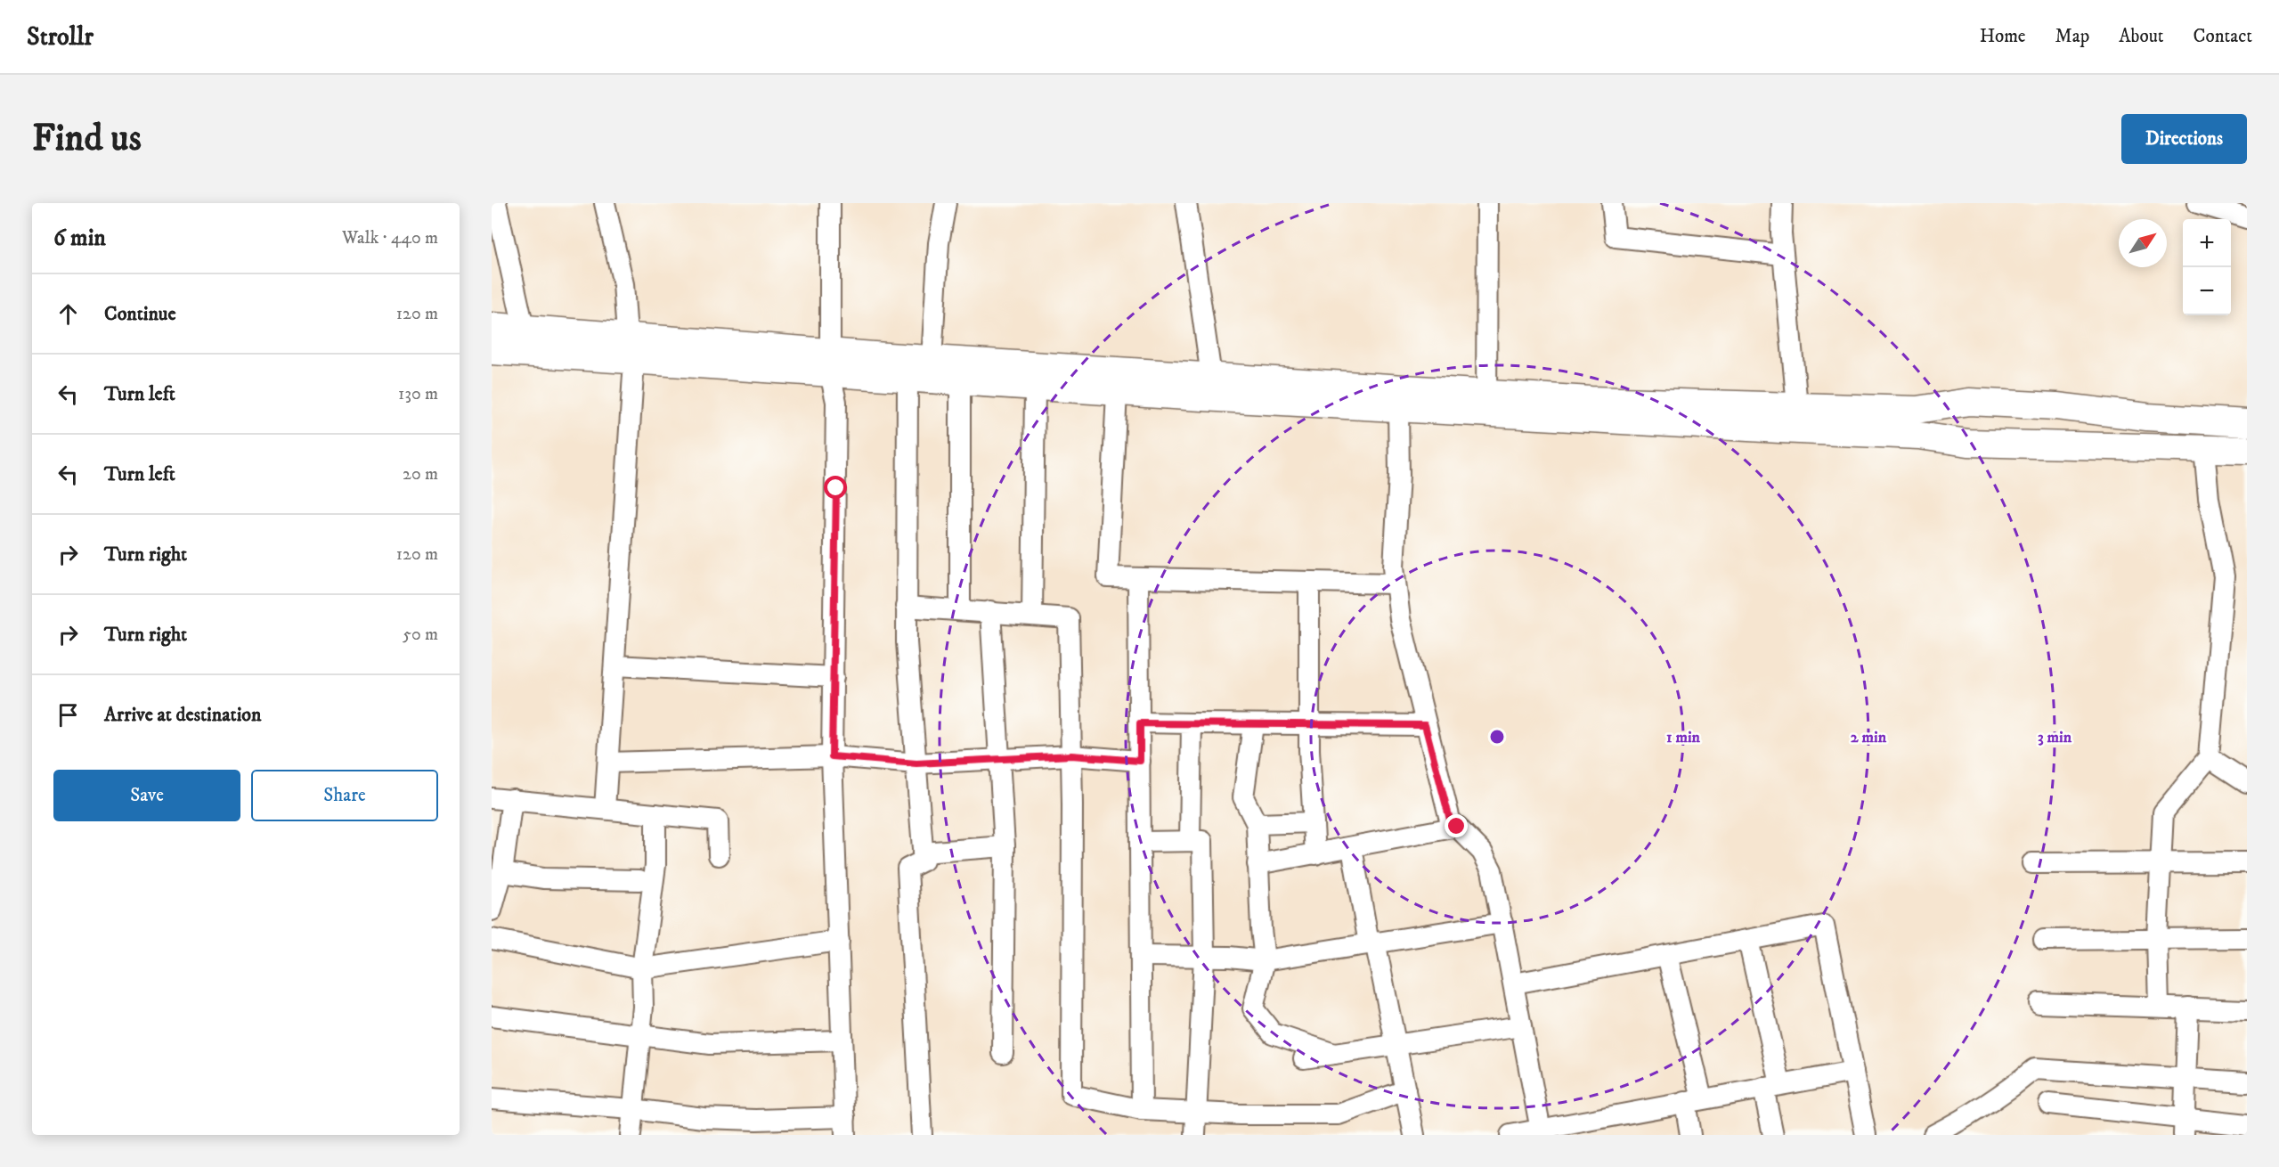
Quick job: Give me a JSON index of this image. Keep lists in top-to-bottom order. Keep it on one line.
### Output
{"north":"top right","page":{"header":"Strollr","nav":["Home","Map","About","Contact"],"buttons":["Directions",["Save","Share"]],"title":"Find us","heading":["6 min","Walk · 440 m"],"map_buttons":["+","−"],"list":[["Continue","120 m"],["Turn left","130 m"],["Turn left","20 m"],["Turn right","120 m"],["Turn right","50 m"],"Arrive at destination"]},"rings":["1 min","2 min","3 min"]}
